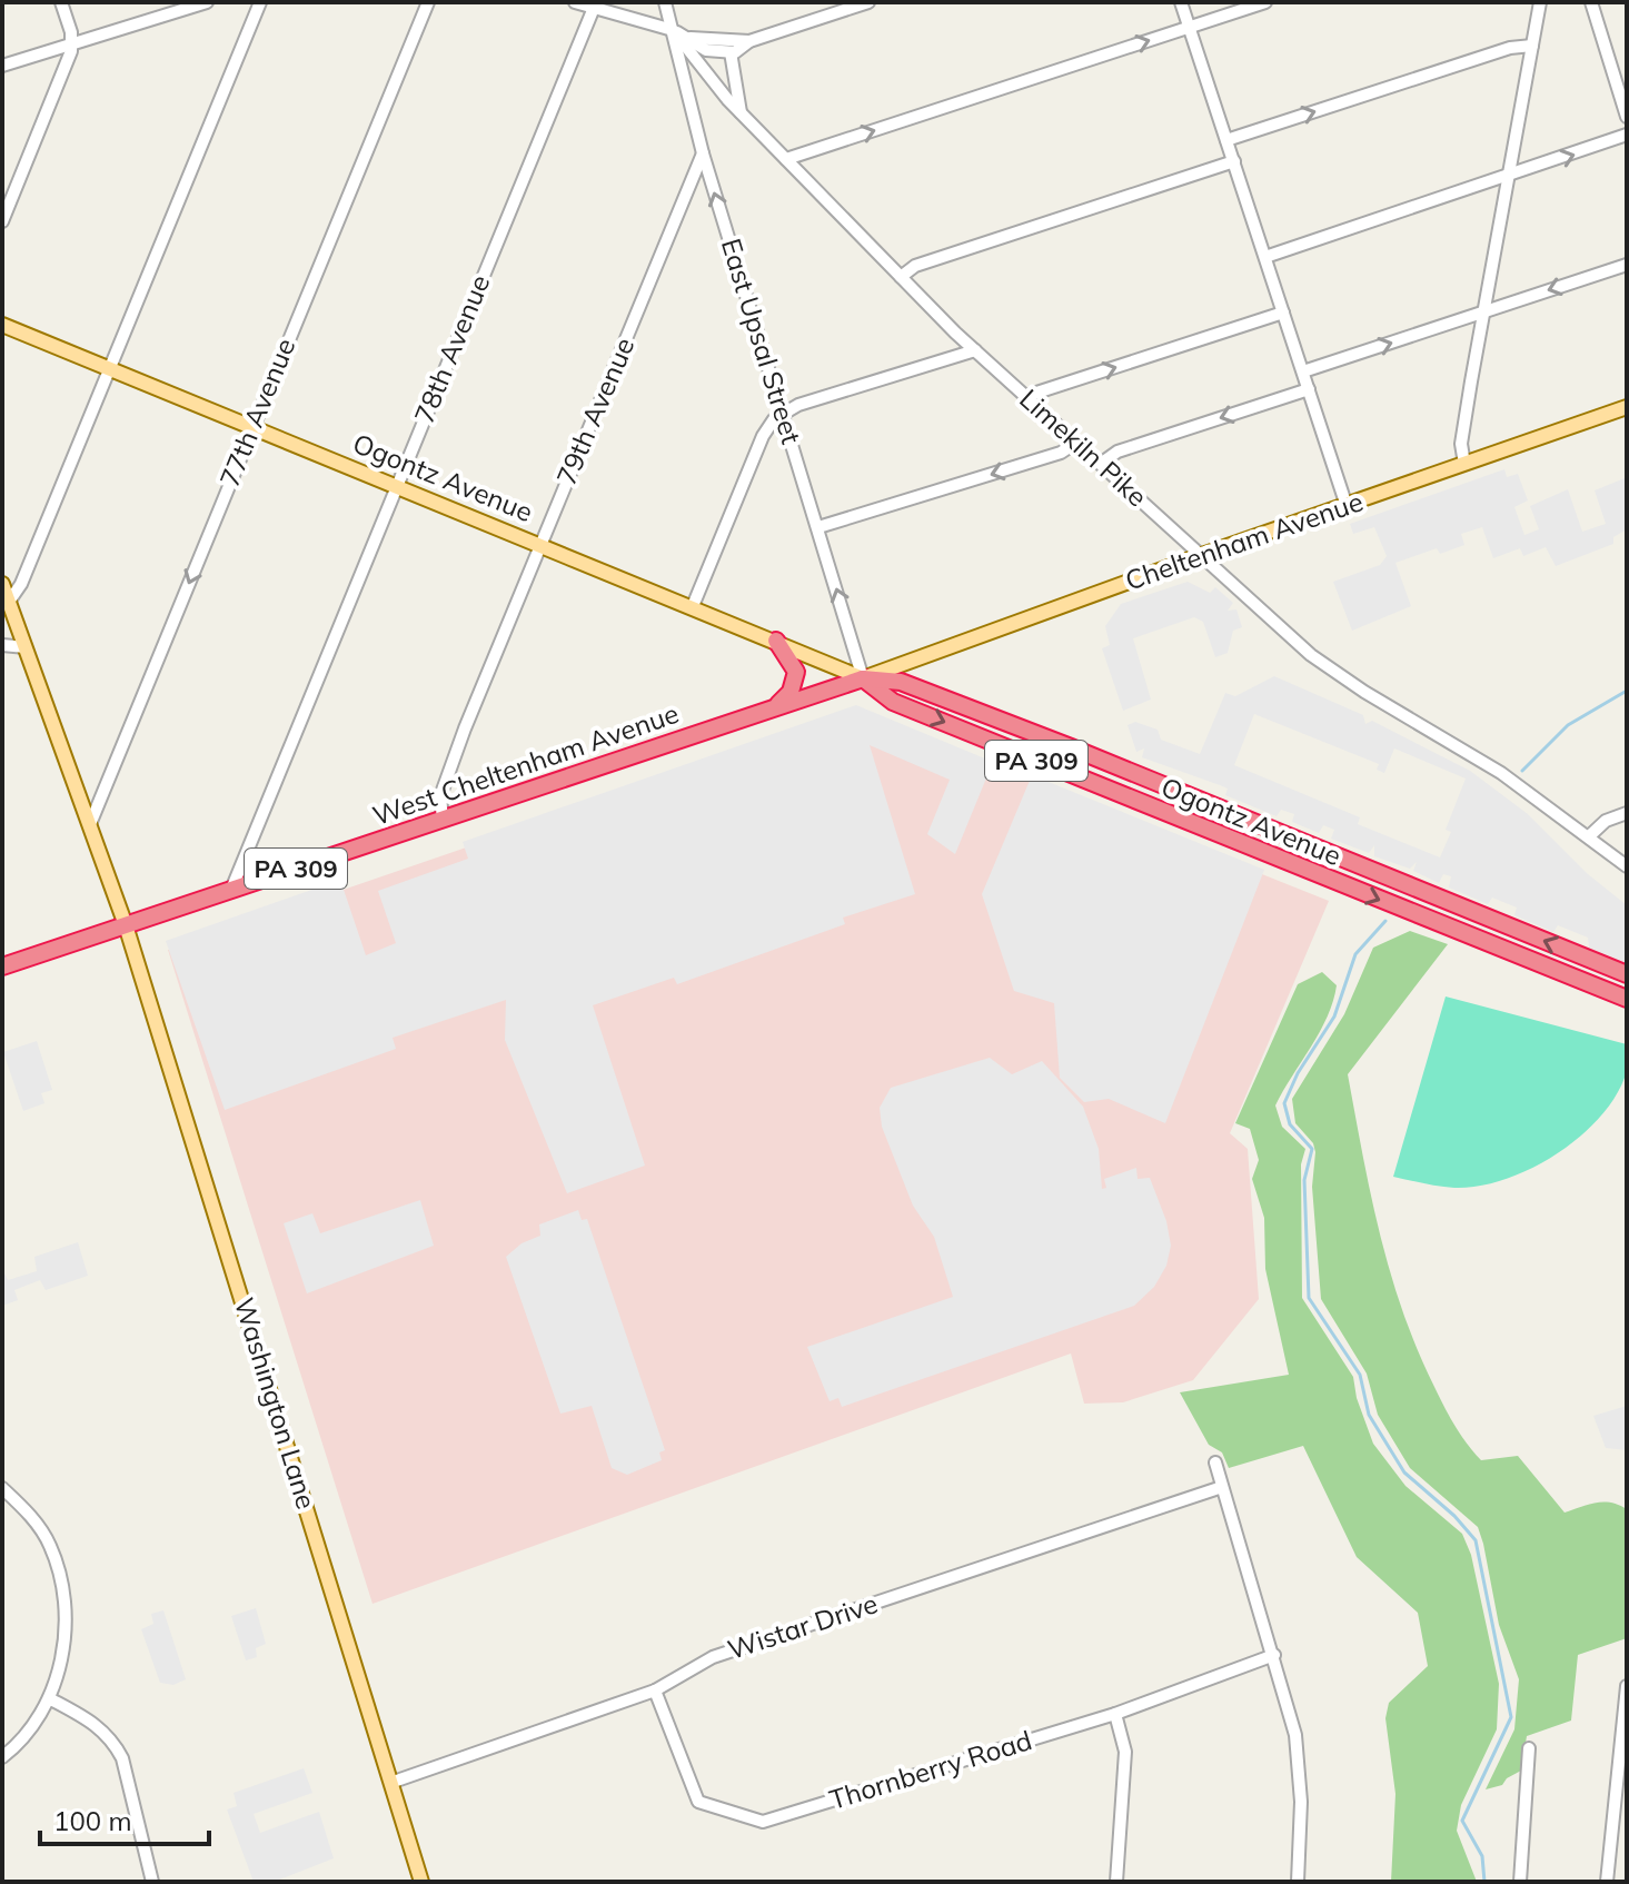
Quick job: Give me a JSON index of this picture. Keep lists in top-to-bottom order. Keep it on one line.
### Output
{"streets":{"highway":["Ogontz Avenue","PA 309","West Cheltenham Avenue"],"main road":["Cheltenham Avenue","Washington Lane"],"street":["East Upsal Street","78th Avenue","79th Avenue","77th Avenue","Limekiln Pike","Wistar Drive","Thornberry Road"]},"crossings":[["East Upsal Street","79th Avenue"],["East Upsal Street","Limekiln Pike"],["East Upsal Street","Ogontz Avenue"],["East Upsal Street","Cheltenham Avenue"],["East Upsal Street","West Cheltenham Avenue"],["78th Avenue","Ogontz Avenue"],["78th Avenue","West Cheltenham Avenue"],["79th Avenue","Ogontz Avenue"],["79th Avenue","West Cheltenham Avenue"],["77th Avenue","Ogontz Avenue"],["77th Avenue","Washington Lane"],["Limekiln Pike","Cheltenham Avenue"],["Ogontz Avenue","Cheltenham Avenue"],["Ogontz Avenue","West Cheltenham Avenue"],["Cheltenham Avenue","West Cheltenham Avenue"],["West Cheltenham Avenue","Washington Lane"],["Washington Lane","Wistar Drive"],["Wistar Drive","Thornberry Road"]],"one_way":["East Upsal Street","77th Avenue"],"scale_bar":"100 m"}
